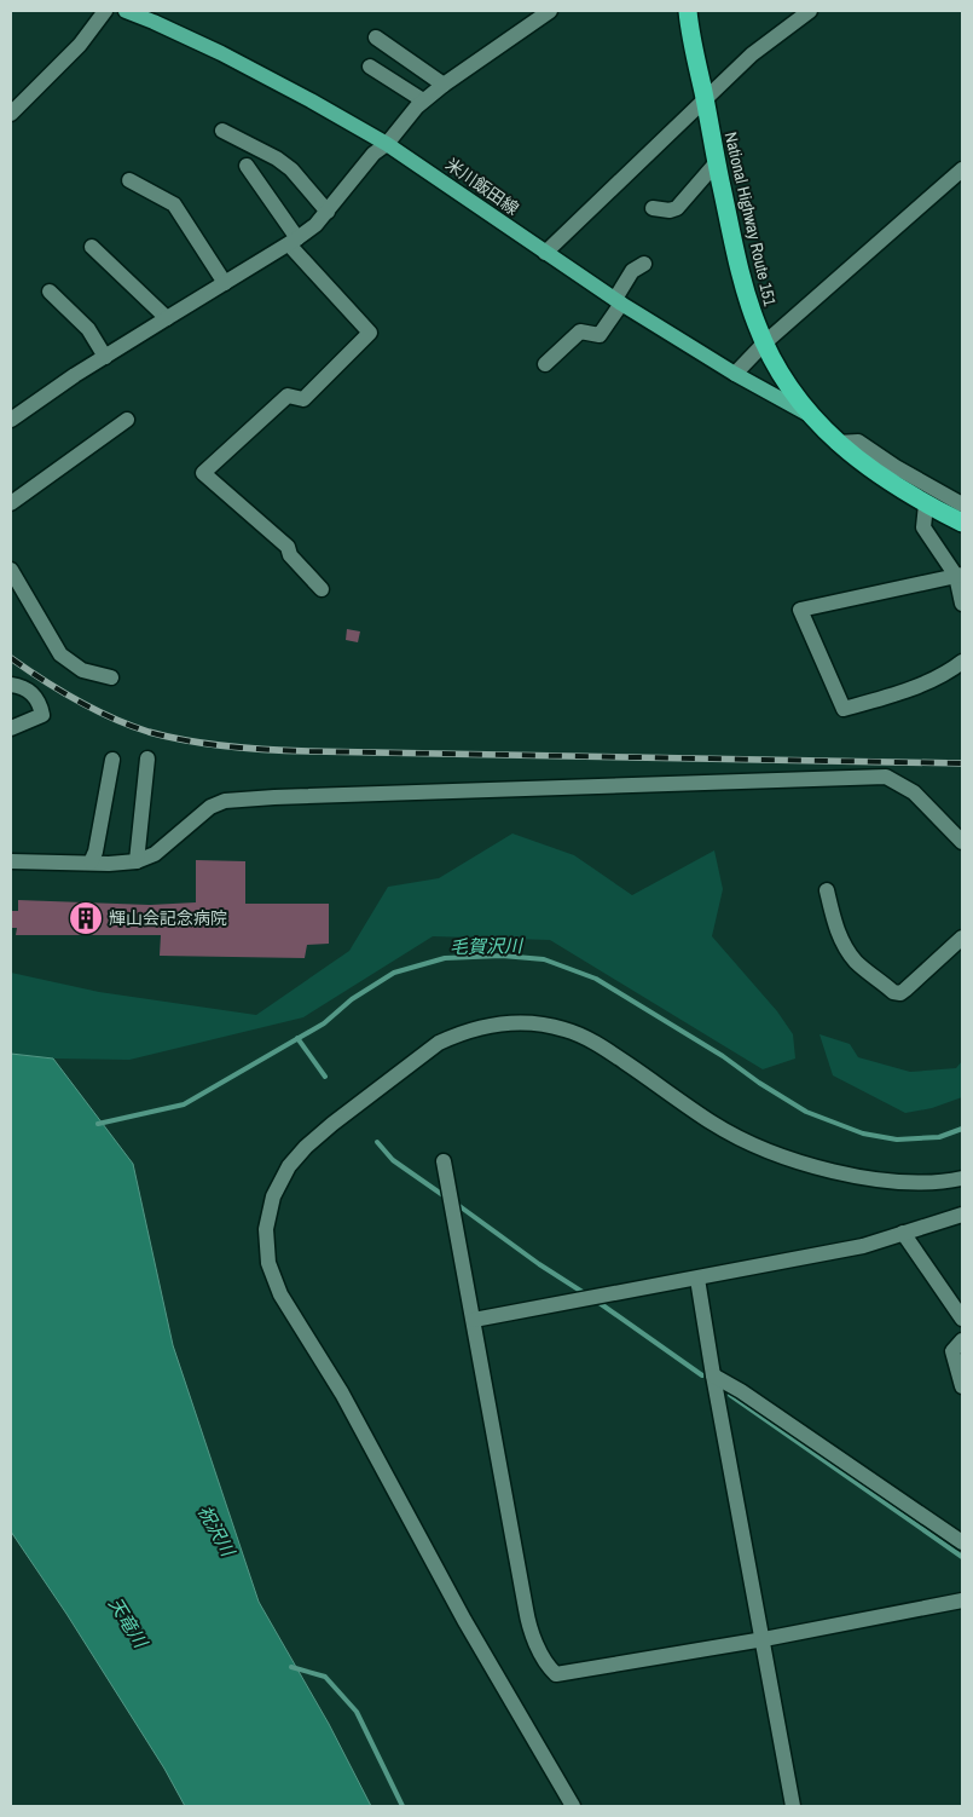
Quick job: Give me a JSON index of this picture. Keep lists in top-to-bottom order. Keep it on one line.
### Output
{"streets":{"highway":["National Highway Route 151"],"main road":["米川飯田線"]},"crossings":[["米川飯田線","National Highway Route 151"]],"water":["毛賀沢川","祝沢川","天竜川"],"places":{"building":["輝山会記念病院"]}}
